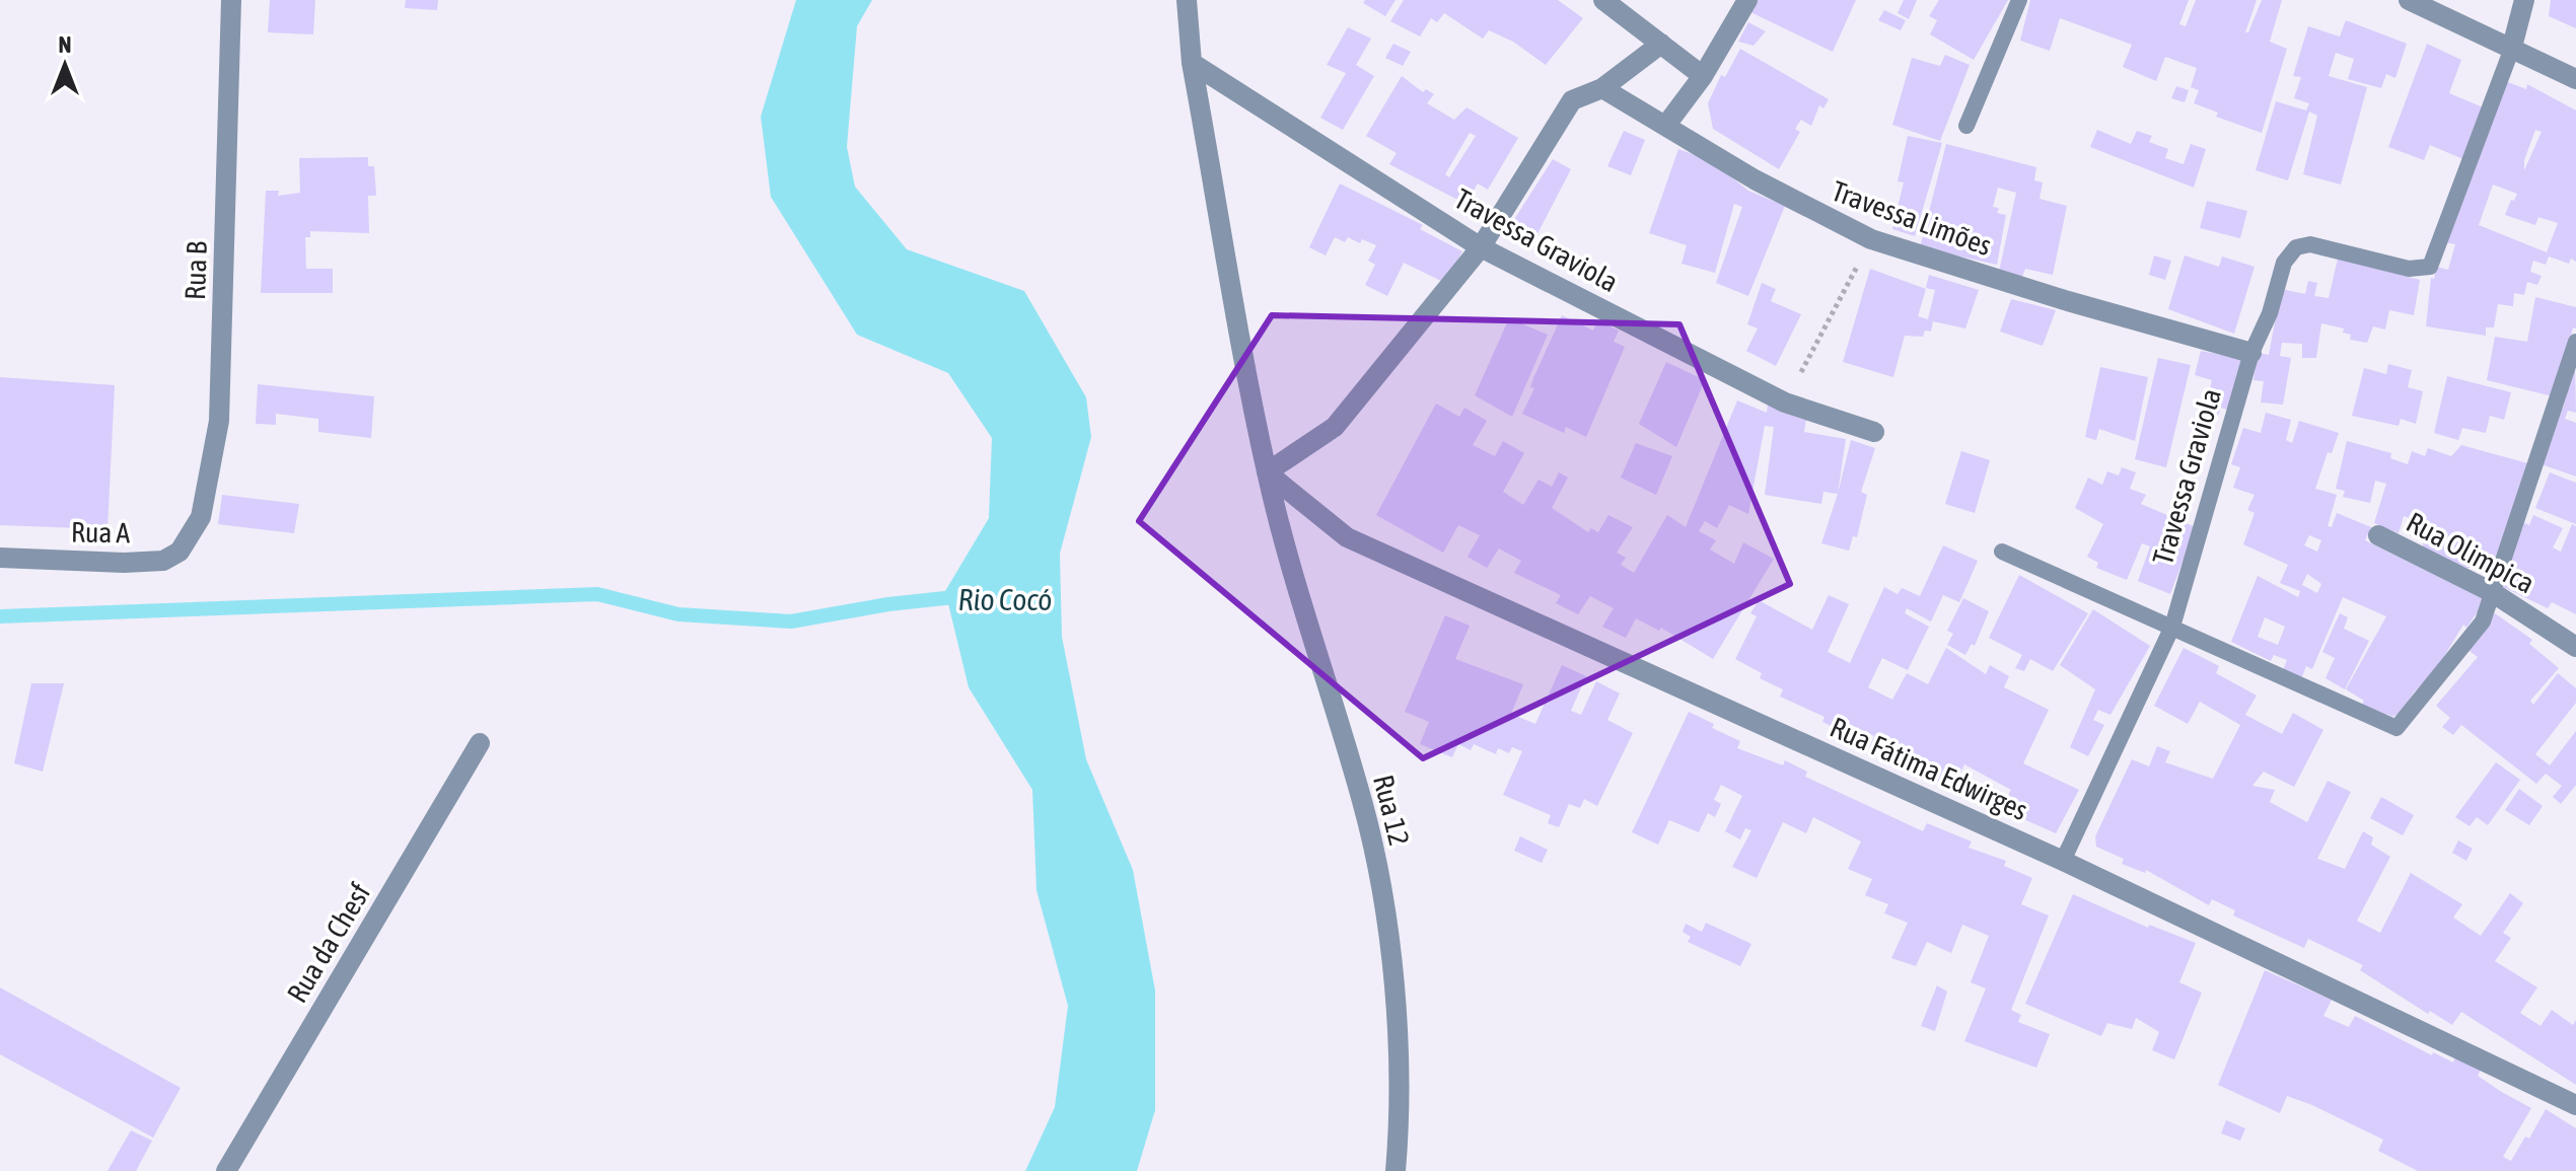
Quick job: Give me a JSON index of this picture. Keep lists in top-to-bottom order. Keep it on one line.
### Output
{"streets":{"street":["Travessa Limões","Travessa Graviola","Rua B","Rua A","Rua Olimpica","Rua Fátima Edwirges","Rua 12","Rua da Chesf"]},"crossings":[["Travessa Limões","Travessa Graviola"],["Travessa Graviola","Rua Fátima Edwirges"],["Travessa Graviola","Rua 12"],["Rua B","Rua A"],["Rua Fátima Edwirges","Rua 12"]],"water":["Rio Cocó"],"north":"top"}
